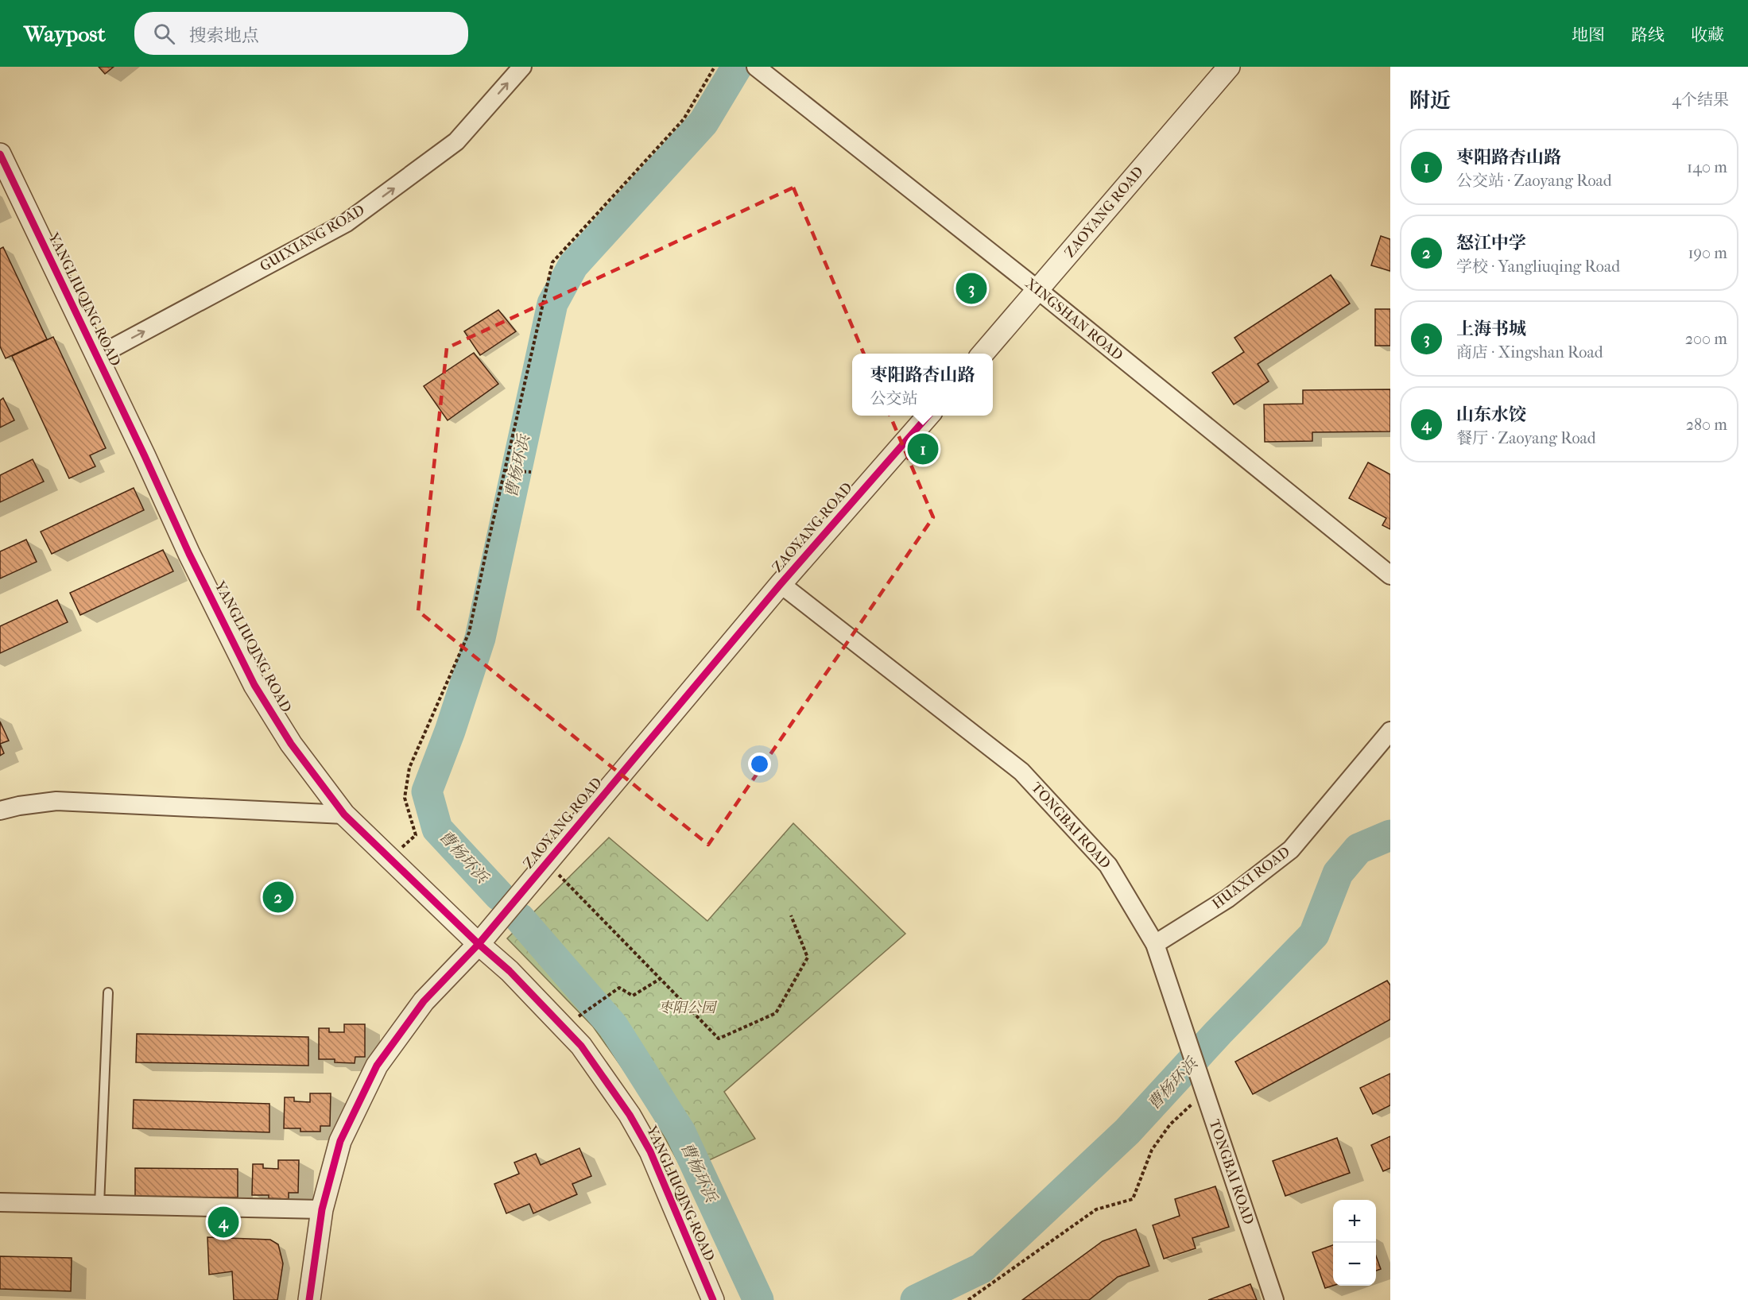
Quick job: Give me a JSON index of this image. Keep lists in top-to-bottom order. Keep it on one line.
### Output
{"streets":{"street":["ZAOYANG ROAD","GUIXIANG ROAD","YANGLIUQING ROAD","XINGSHAN ROAD","TONGBAI ROAD","HUAXI ROAD"]},"crossings":[["ZAOYANG ROAD","YANGLIUQING ROAD"],["ZAOYANG ROAD","XINGSHAN ROAD"],["ZAOYANG ROAD","TONGBAI ROAD"],["GUIXIANG ROAD","YANGLIUQING ROAD"],["TONGBAI ROAD","HUAXI ROAD"]],"one_way":["GUIXIANG ROAD"],"water":["曹杨环浜"],"parks":["枣阳公园"],"page":{"header":"Waypost","search":"搜索地点","nav":["地图","路线","收藏"],"heading":["附近","4个结果"],"list":[{"mark":"1","name":"枣阳路杏山路","note":"公交站 · Zaoyang Road","value":"140 m"},{"mark":"2","name":"怒江中学","note":"学校 · Yangliuqing Road","value":"190 m"},{"mark":"3","name":"上海书城","note":"商店 · Xingshan Road","value":"200 m"},{"mark":"4","name":"山东水饺","note":"餐厅 · Zaoyang Road","value":"280 m"}],"pins":["3","1","2","4"],"popup":["枣阳路杏山路","公交站"],"map_buttons":["+","−"]}}
